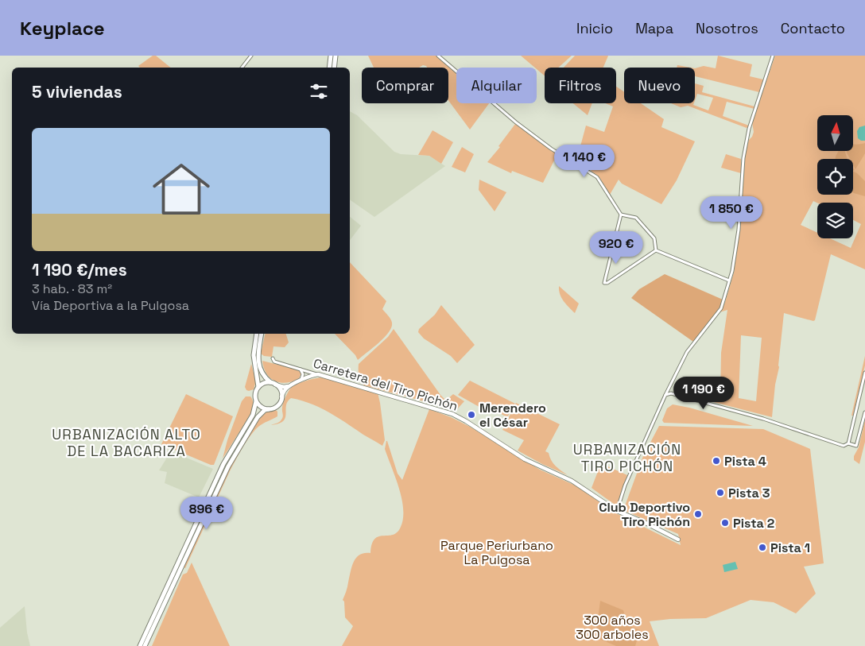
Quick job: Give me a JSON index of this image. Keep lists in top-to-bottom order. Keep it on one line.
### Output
{"streets":{"street":["Carretera del Tiro Pichón"]},"districts":["URBANIZACIÓN ALTO DE LA BACARIZA","URBANIZACIÓN TIRO PICHÓN"],"parks":["Parque Periurbano La Pulgosa","300 años 300 arboles"],"places":["Merendero el César","Pista 4","Pista 3","Club Deportivo Tiro Pichón","Pista 2","Pista 1"],"north":"top","page":{"header":"Keyplace","nav":["Inicio","Mapa","Nosotros","Contacto"],"chip":["Comprar","Alquilar","Filtros","Nuevo"],"heading":"5 viviendas","list":[{"name":"1 190 €/mes","note":"3 hab. · 83 m² · Vía Deportiva a la Pulgosa"}],"price":["1 140 €","1 850 €","920 €","1 190 €","896 €"]}}
